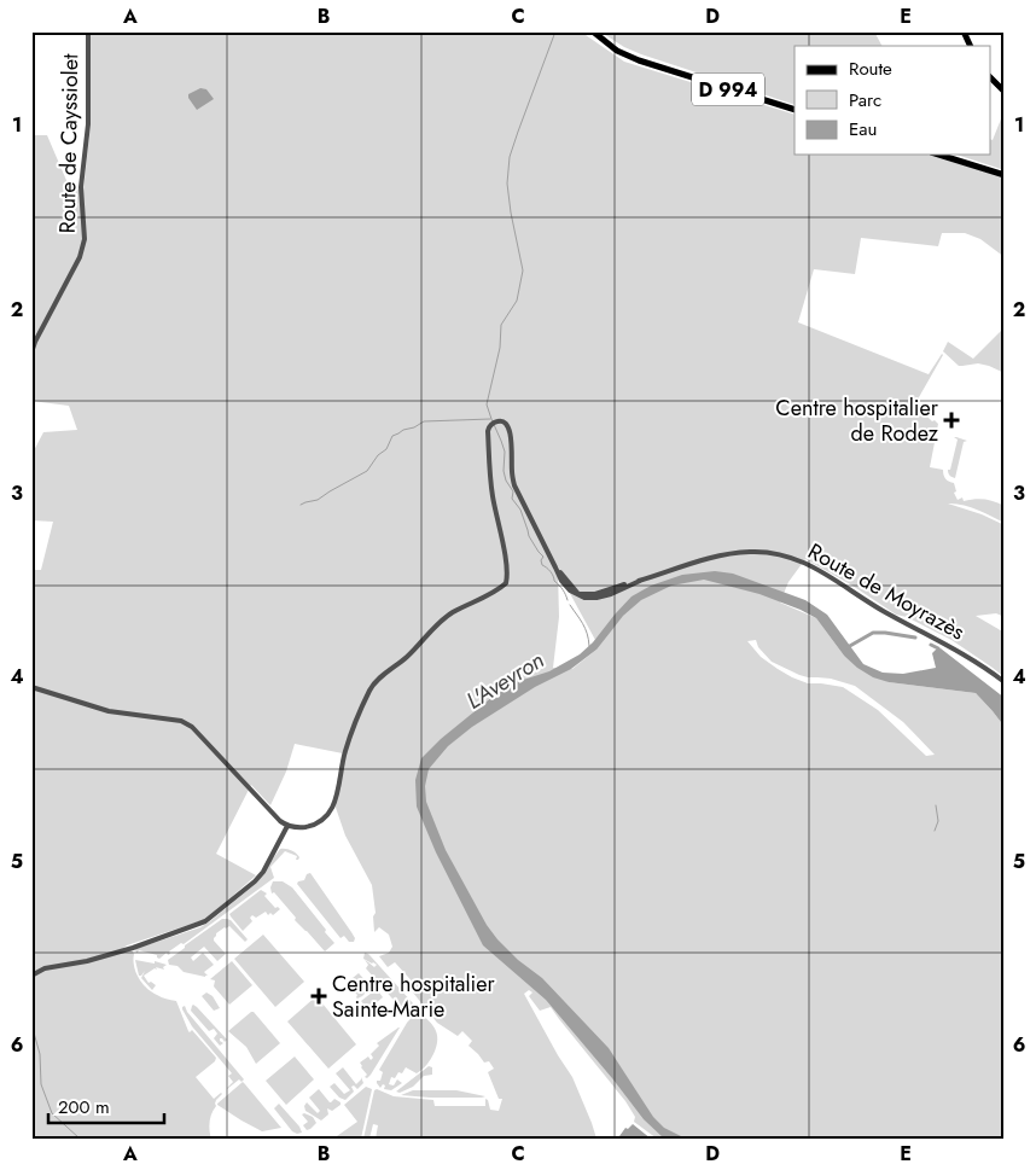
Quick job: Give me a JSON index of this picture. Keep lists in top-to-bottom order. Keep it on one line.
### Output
{"streets":{"main road":["D 994"],"street":["Route de Cayssiolet","Route de Moyrazès"]},"water":["L'Aveyron"],"places":{"health":["Centre hospitalier de Rodez","Centre hospitalier Sainte-Marie"]},"legend":["Route","Parc","Eau"],"scale_bar":"200 m","grid":{"columns":["A","B","C","D","E"],"rows":["1","2","3","4","5","6"]}}
